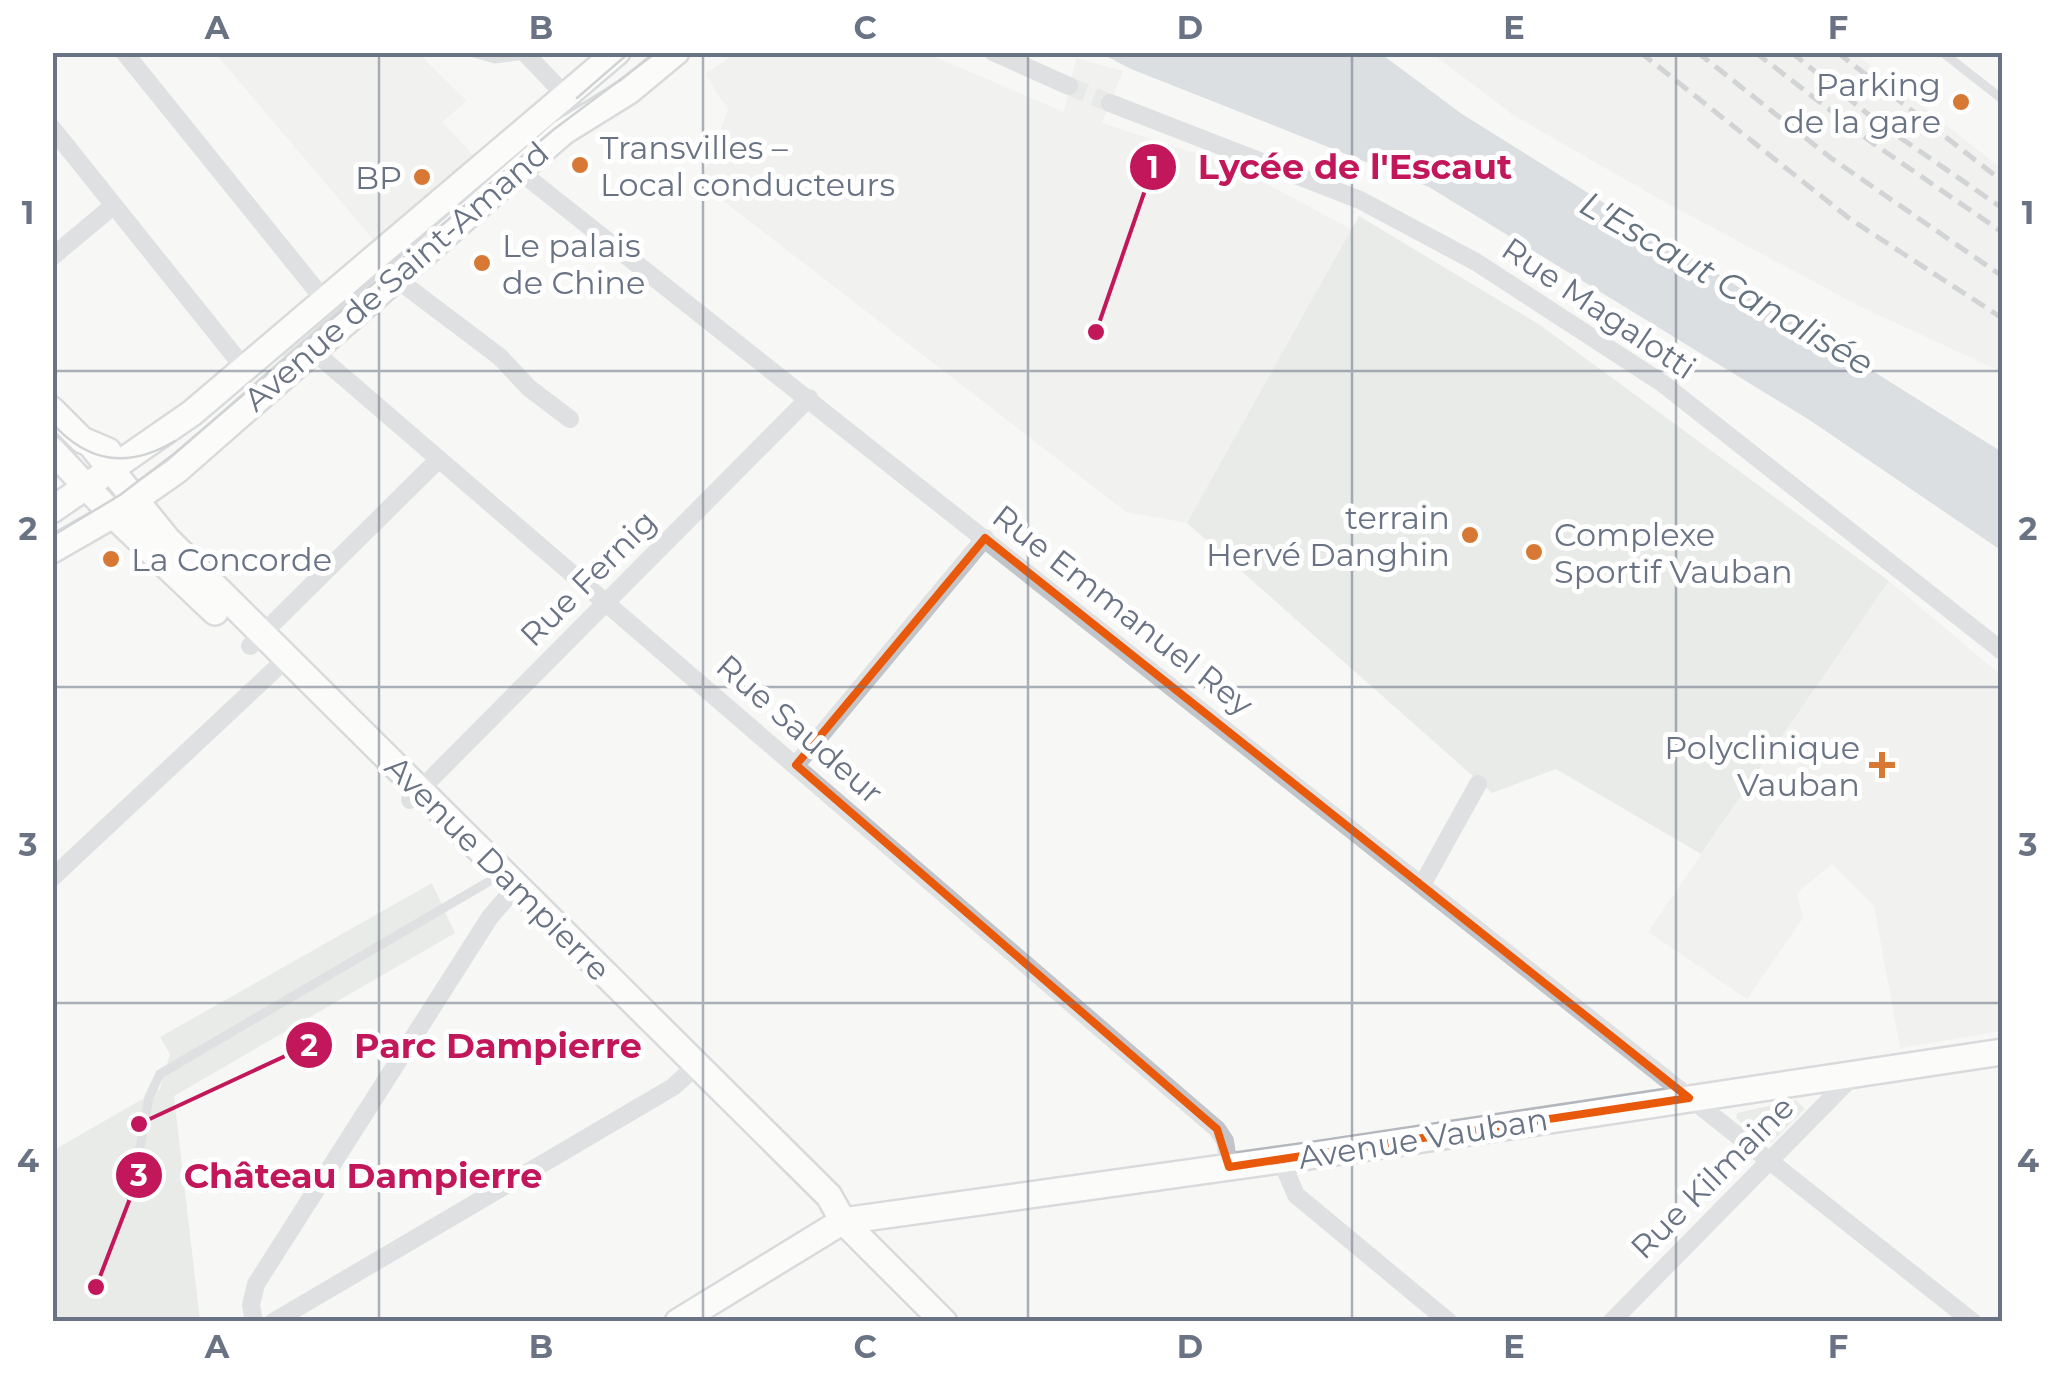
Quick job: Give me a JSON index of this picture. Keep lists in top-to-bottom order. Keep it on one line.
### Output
{"streets":{"main road":["Avenue de Saint-Amand","Avenue Vauban"],"street":["Rue Magalotti","Rue Fernig","Rue Emmanuel Rey","Rue Saudeur","Rue Kilmaine"]},"crossings":[["Avenue de Saint-Amand","Rue Emmanuel Rey"],["Avenue de Saint-Amand","Rue Saudeur"],["Rue Fernig","Rue Emmanuel Rey"],["Rue Fernig","Rue Saudeur"],["Rue Emmanuel Rey","Avenue Vauban"],["Rue Emmanuel Rey","Rue Kilmaine"],["Rue Saudeur","Avenue Vauban"],["Avenue Vauban","Rue Kilmaine"]],"water":["L'Escaut Canalisée"],"places":{"other":["Parking de la gare","Transvilles – Local conducteurs","BP","Le palais de Chine","Lycée de l'Escaut","terrain Hervé Danghin","Complexe Sportif Vauban","La Concorde","Parc Dampierre","Château Dampierre"],"health":["Polyclinique Vauban"]},"grid":{"columns":["A","B","C","D","E","F"],"rows":["1","2","3","4"]}}
